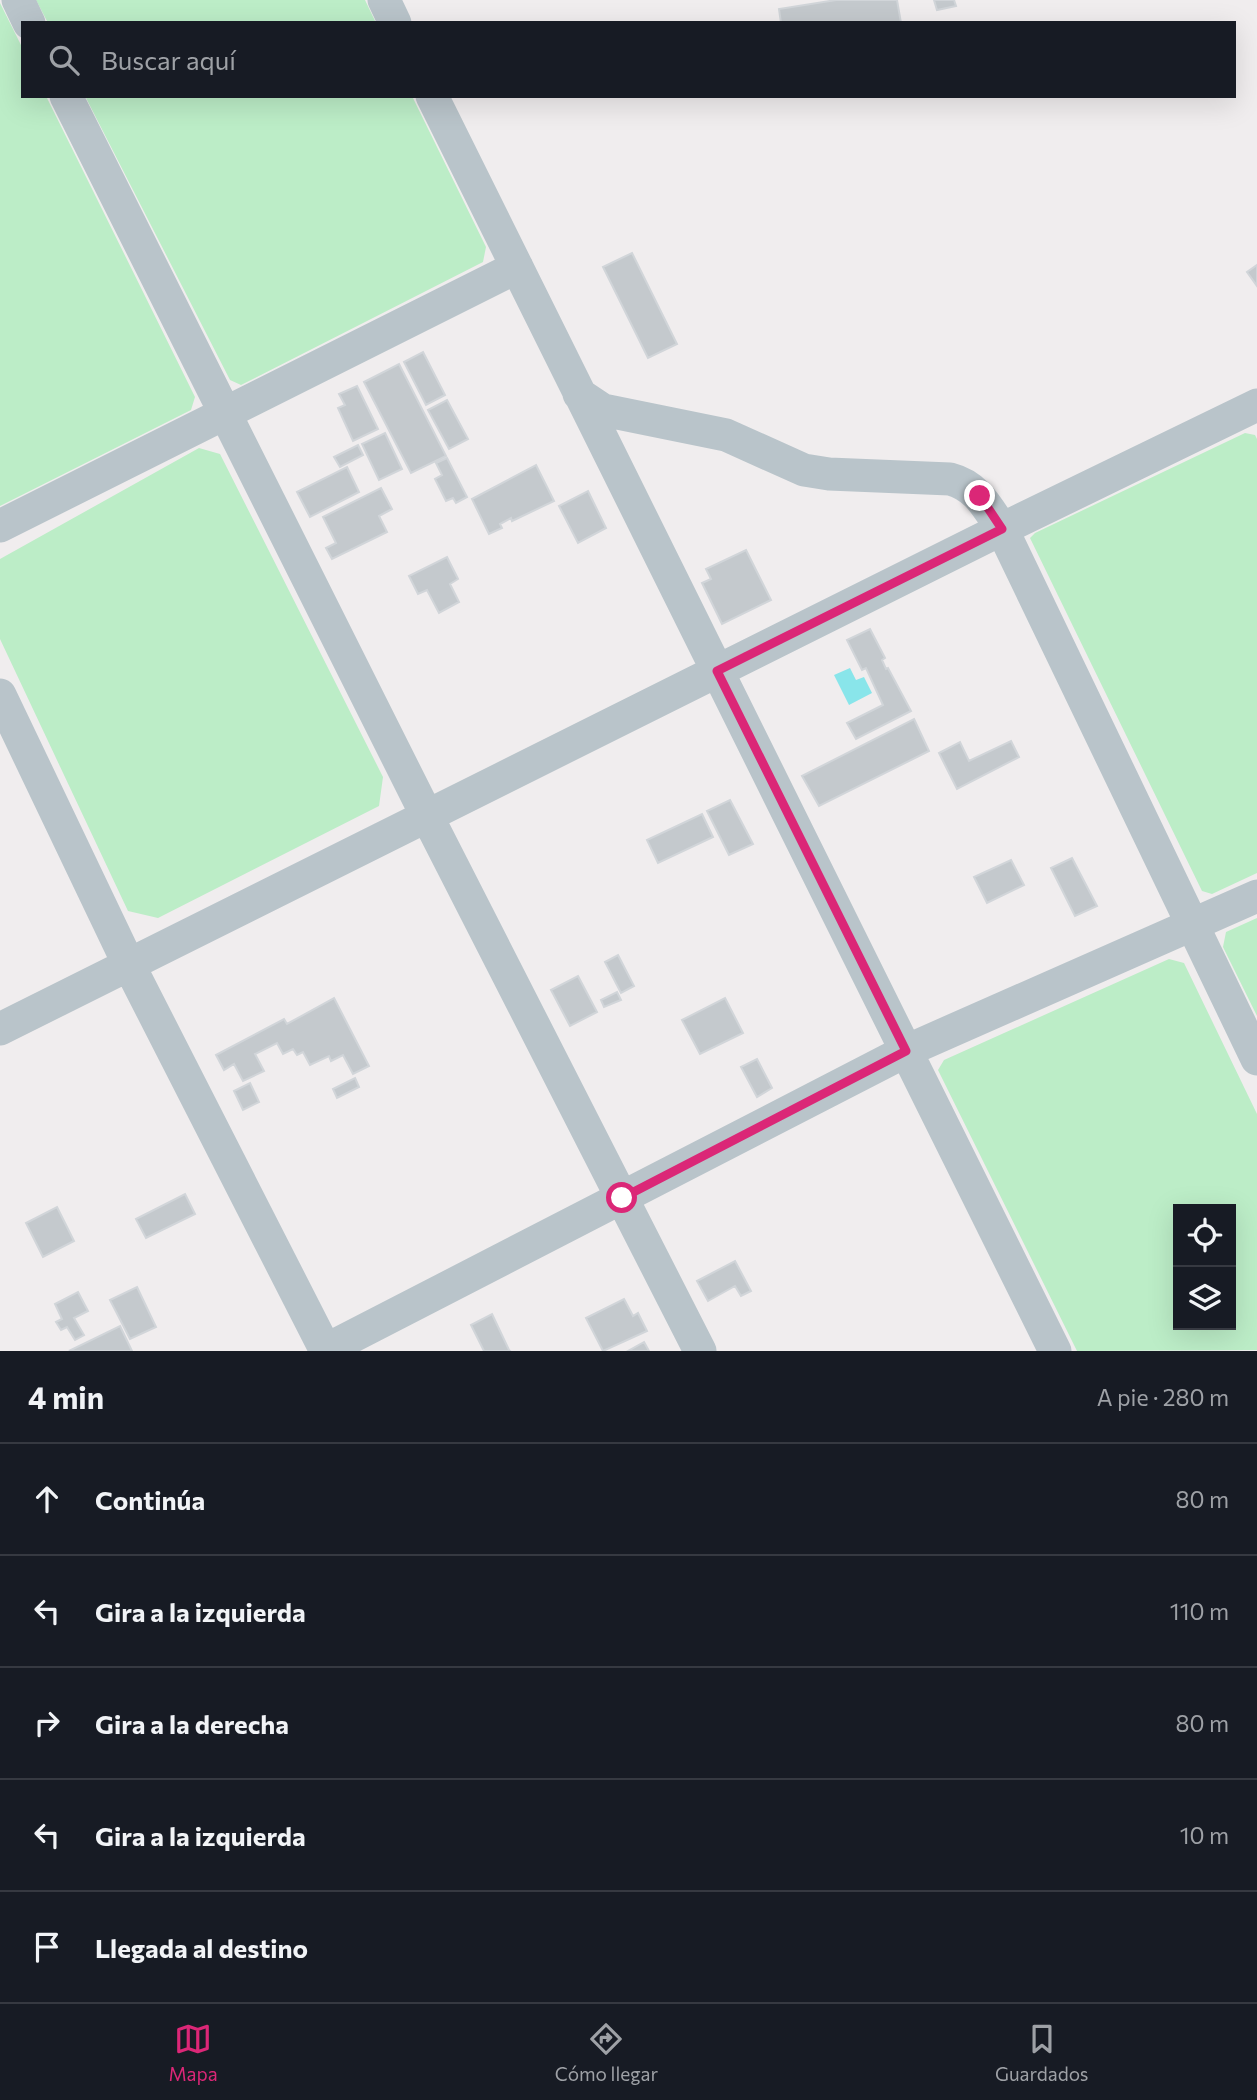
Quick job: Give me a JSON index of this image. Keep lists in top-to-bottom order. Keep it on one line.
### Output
{"page":{"search":"Buscar aquí","heading":["4 min","A pie · 280 m"],"list":[["Continúa","80 m"],["Gira a la izquierda","110 m"],["Gira a la derecha","80 m"],["Gira a la izquierda","10 m"],"Llegada al destino"],"nav":["Mapa","Cómo llegar","Guardados"]}}
